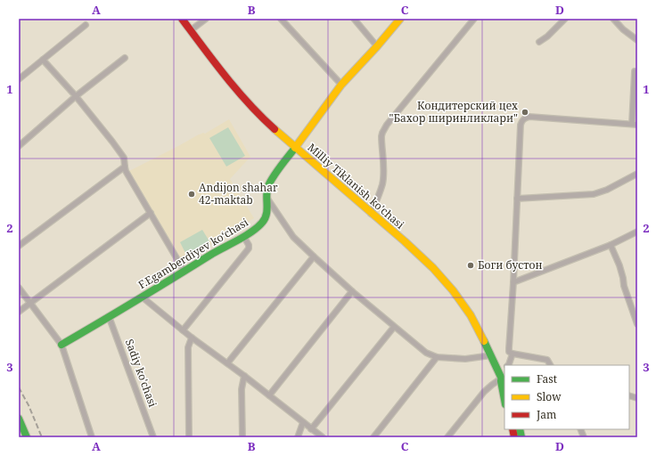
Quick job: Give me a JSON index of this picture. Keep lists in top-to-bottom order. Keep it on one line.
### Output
{"streets":{"main road":["Milliy Tiklanish ko'chasi","F.Egamberdiyev kо‘chasi"],"street":["Sadiy ko'chasi"]},"crossings":[["Milliy Tiklanish ko'chasi","F.Egamberdiyev kо‘chasi"],["F.Egamberdiyev kо‘chasi","Sadiy ko'chasi"]],"places":["Кондитерский цех \"Бахор ширинликлари\"","Andijon shahar 42-maktab","Боги бустон"],"legend":["Fast","Slow","Jam"],"grid":{"columns":["A","B","C","D"],"rows":["1","2","3"]}}
